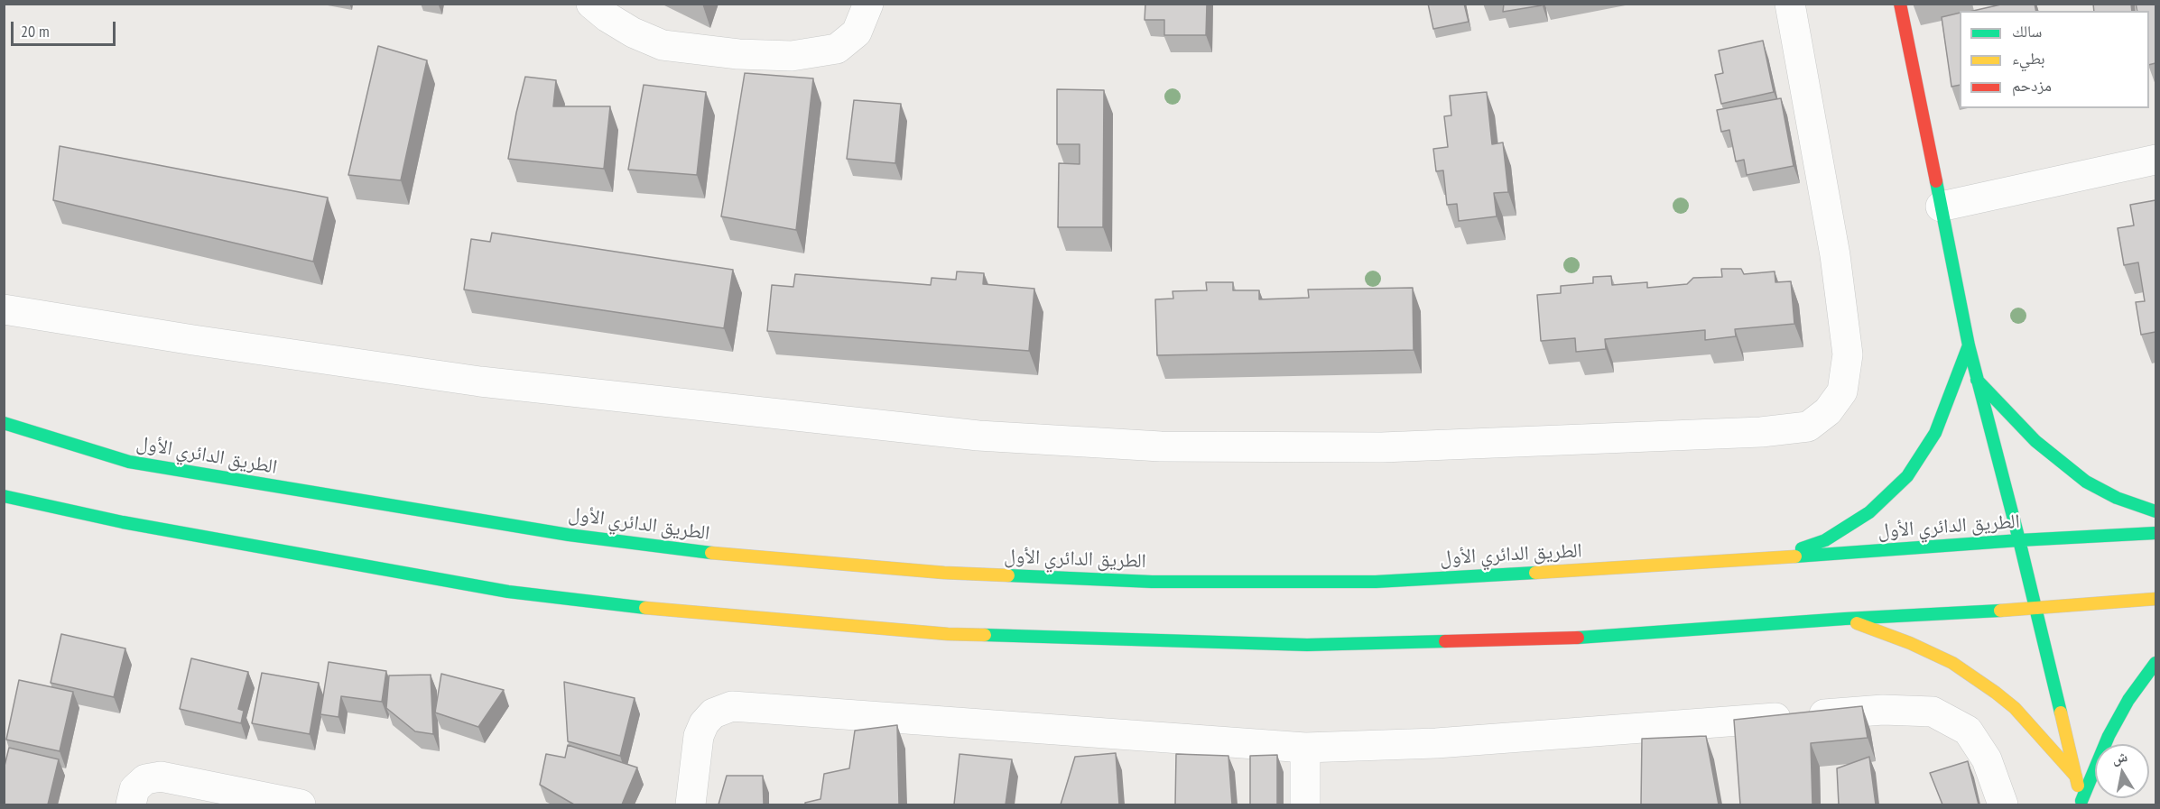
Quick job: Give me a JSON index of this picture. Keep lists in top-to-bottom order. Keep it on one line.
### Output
{"streets":{"main road":["الطريق الدائري الأول"]},"legend":["سالك","بطيء","مزدحم"],"scale_bar":"20 m","north":"top"}
